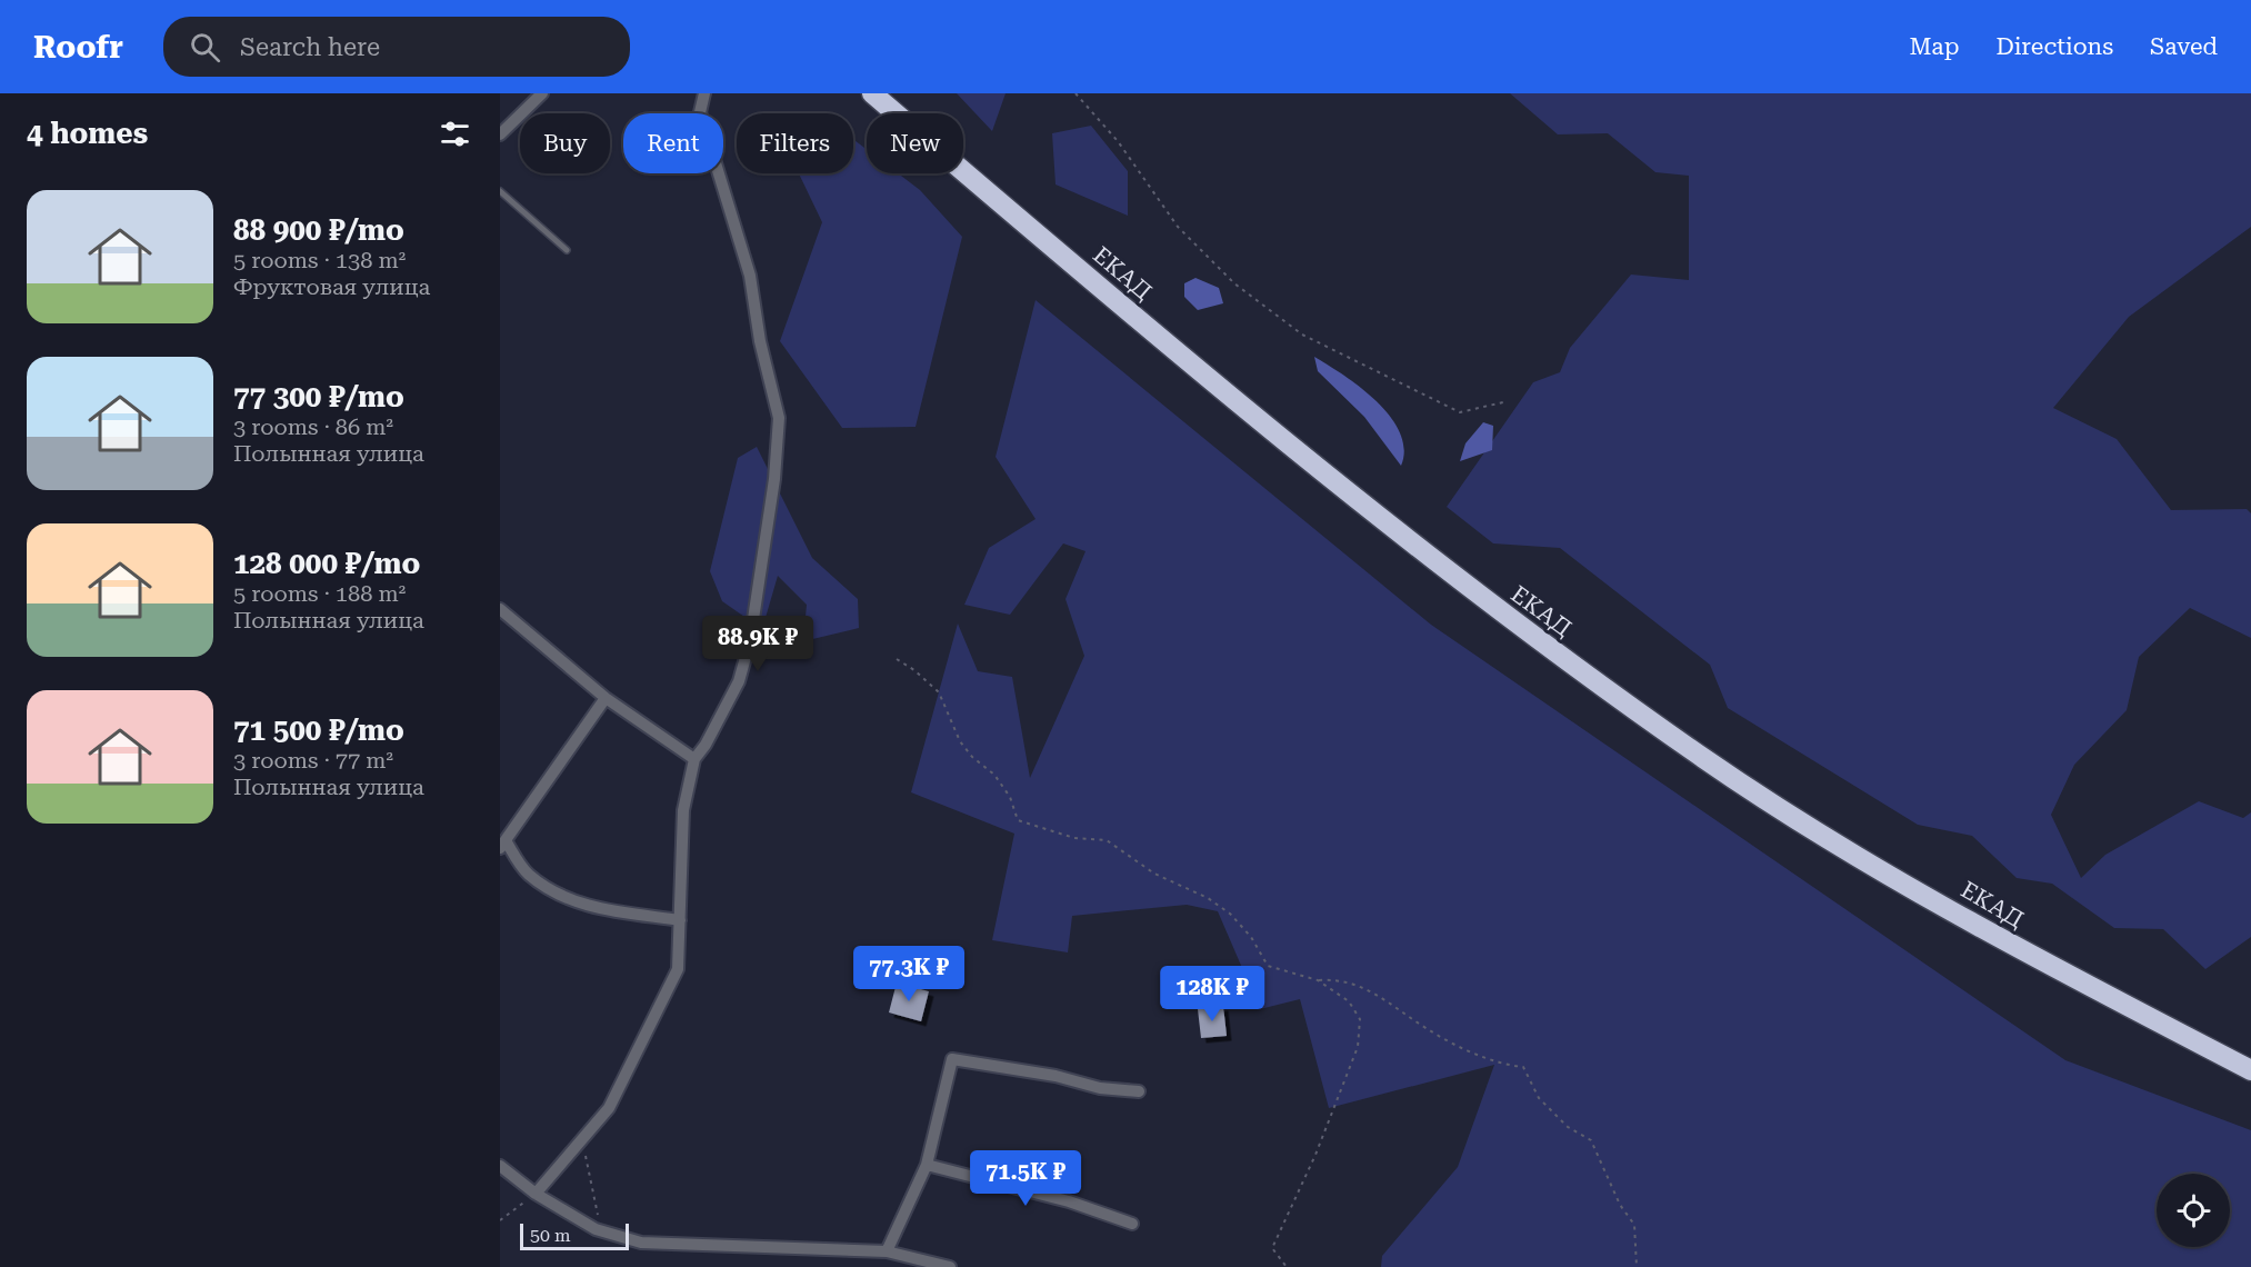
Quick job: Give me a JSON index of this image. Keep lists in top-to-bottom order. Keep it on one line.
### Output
{"streets":{"highway":["ЕКАД"]},"scale_bar":"50 m","page":{"header":"Roofr","search":"Search here","nav":["Map","Directions","Saved"],"heading":"4 homes","chip":["Buy","Rent","Filters","New"],"list":[{"name":"88 900 ₽/mo","note":"5 rooms · 138 m² · Фруктовая улица"},{"name":"77 300 ₽/mo","note":"3 rooms · 86 m² · Полынная улица"},{"name":"128 000 ₽/mo","note":"5 rooms · 188 m² · Полынная улица"},{"name":"71 500 ₽/mo","note":"3 rooms · 77 m² · Полынная улица"}],"price":["88.9K ₽","77.3K ₽","128K ₽","71.5K ₽"],"scale":"50 m"}}
